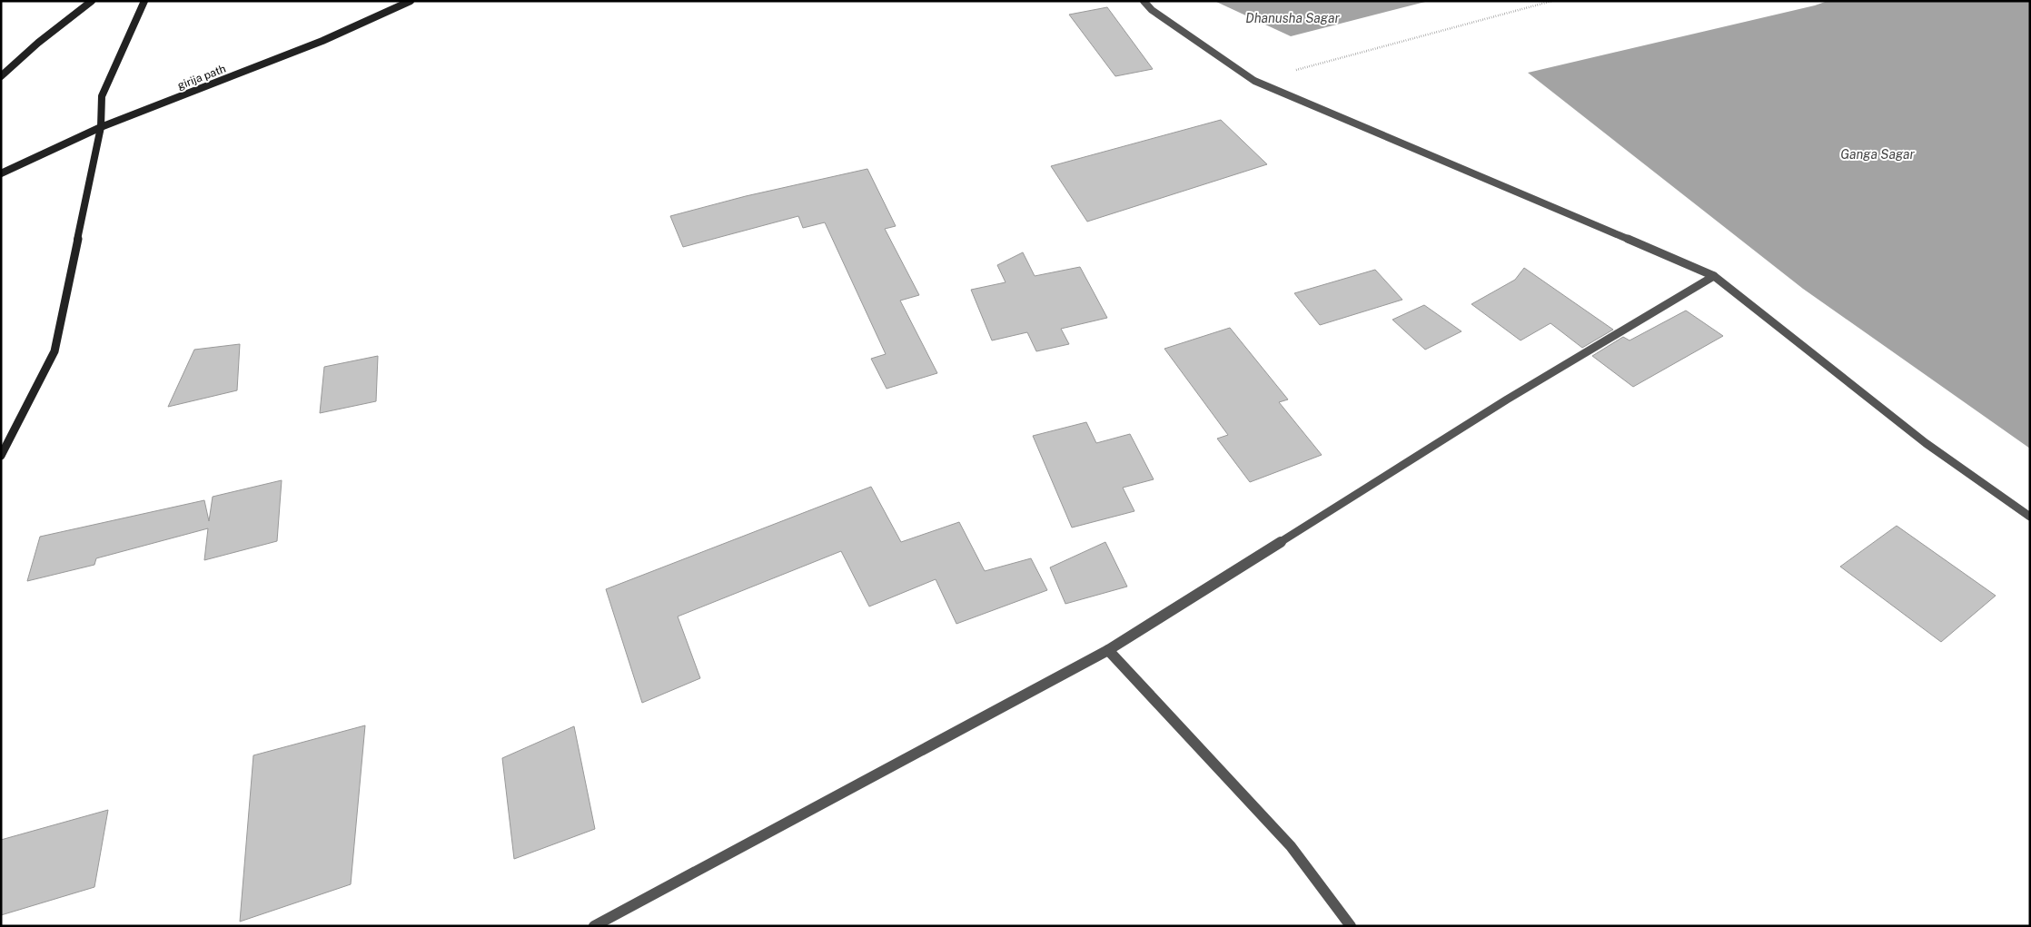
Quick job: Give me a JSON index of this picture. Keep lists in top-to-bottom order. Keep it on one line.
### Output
{"streets":{"street":["girija path"]},"water":["Dhanusha Sagar","Ganga Sagar"]}
